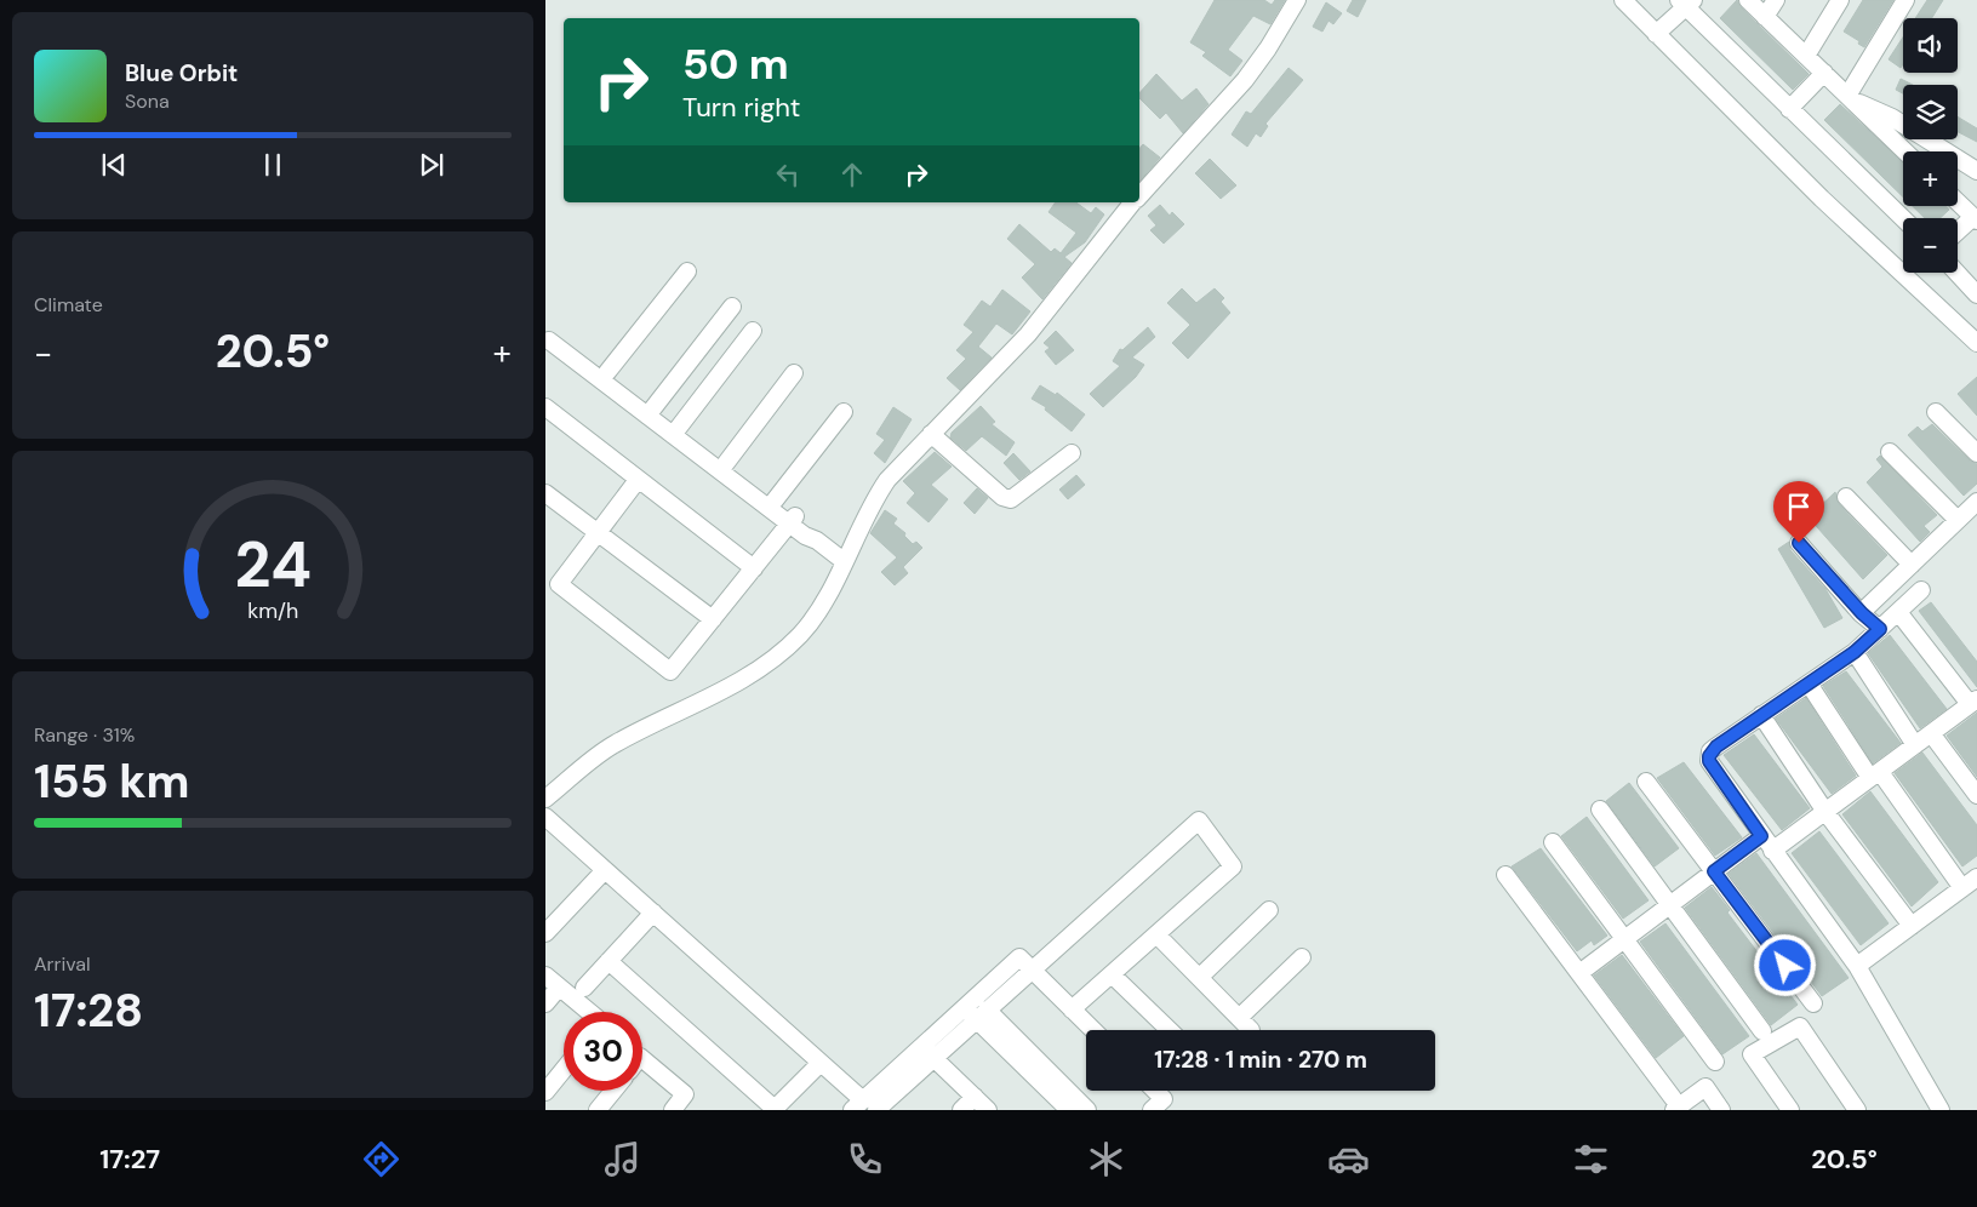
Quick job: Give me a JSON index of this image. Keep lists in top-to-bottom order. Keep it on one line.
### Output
{"page":{"map_buttons":["+","−"],"turn":["50 m","Turn right"],"song":["Blue Orbit","Sona"],"tile":["Climate",["Range · 31%","155 km"],["Arrival","17:28"]],"heat":["−","20.5°","+"],"limit":"30","trip":"17:28 · 1 min · 270 m","tabs":["17:27","20.5°"],"gauge":["24","km/h"]}}
